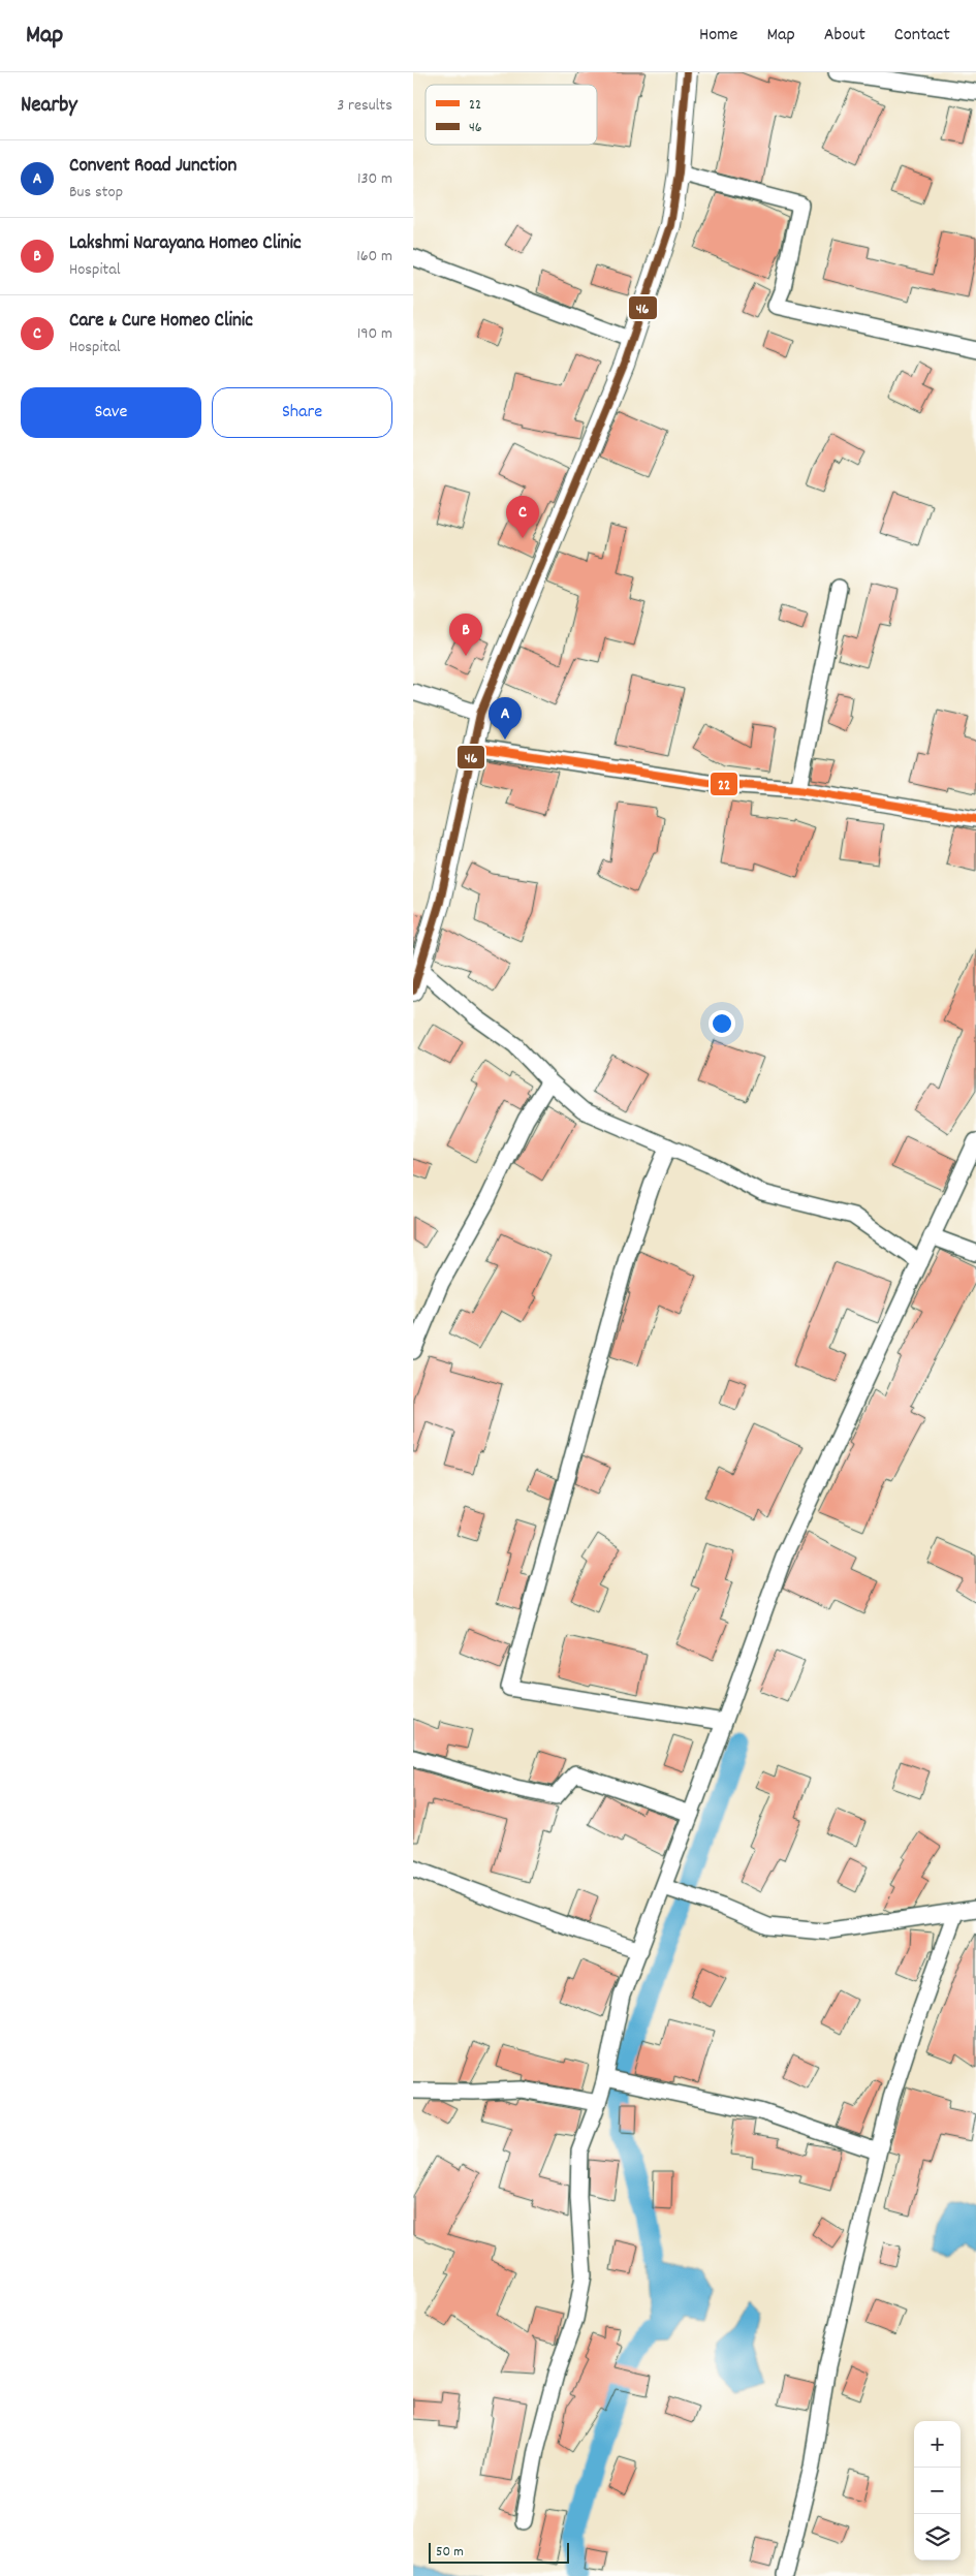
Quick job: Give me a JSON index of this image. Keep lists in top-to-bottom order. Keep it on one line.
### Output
{"lines":["transit line 46","transit line 22"],"legend":["22","46"],"scale_bar":"50 m","page":{"header":"Map","nav":["Home","Map","About","Contact"],"heading":["Nearby","3 results"],"list":[{"mark":"A","name":"Convent Road Junction","note":"Bus stop","value":"130 m"},{"mark":"B","name":"Lakshmi Narayana Homeo Clinic","note":"Hospital","value":"160 m"},{"mark":"C","name":"Care & Cure Homeo Clinic","note":"Hospital","value":"190 m"}],"buttons":["Save","Share"],"pins":["C","B","A"],"map_buttons":["+","−"],"scale":"50 m"}}
